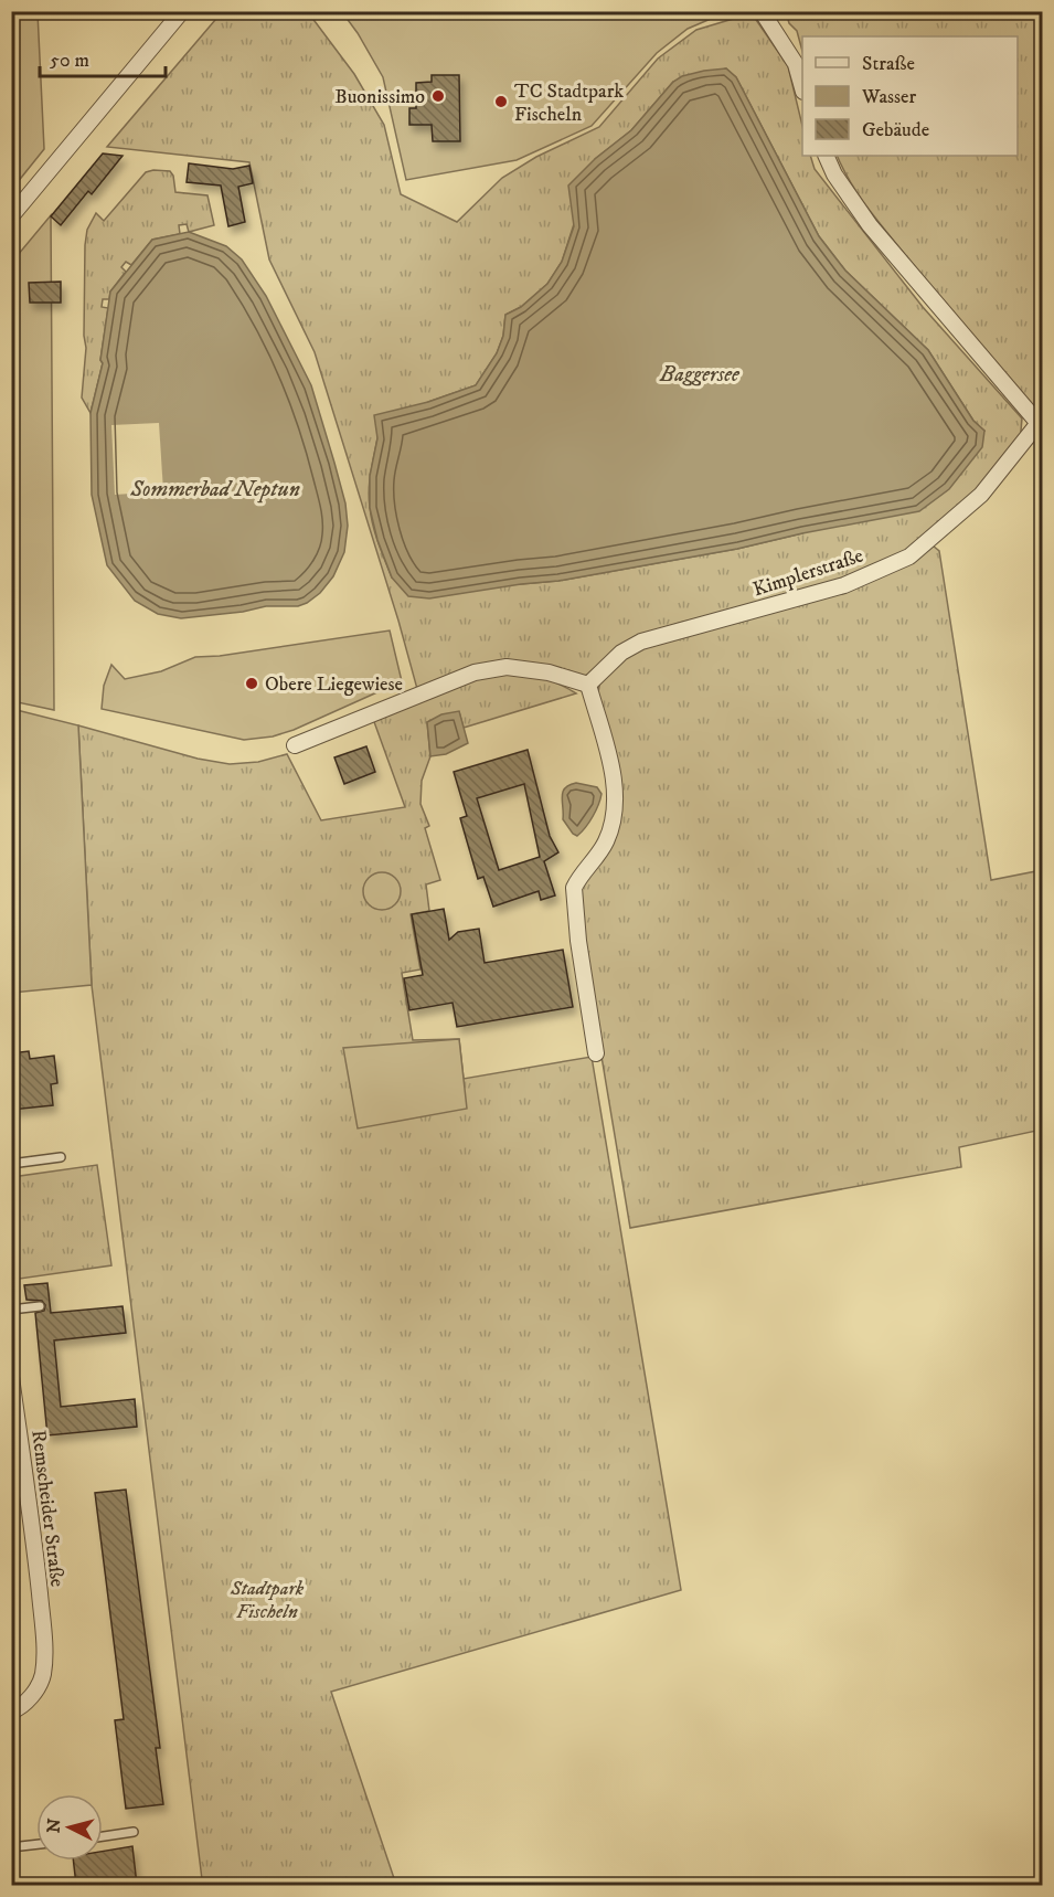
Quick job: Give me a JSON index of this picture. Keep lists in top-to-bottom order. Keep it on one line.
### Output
{"streets":{"street":["Kimplerstraße","Remscheider Straße"]},"water":["Baggersee","Sommerbad Neptun"],"parks":["Stadtpark Fischeln"],"places":["Buonissimo","TC Stadtpark Fischeln","Obere Liegewiese"],"legend":["Straße","Wasser","Gebäude"],"scale_bar":"50 m","north":"left"}
